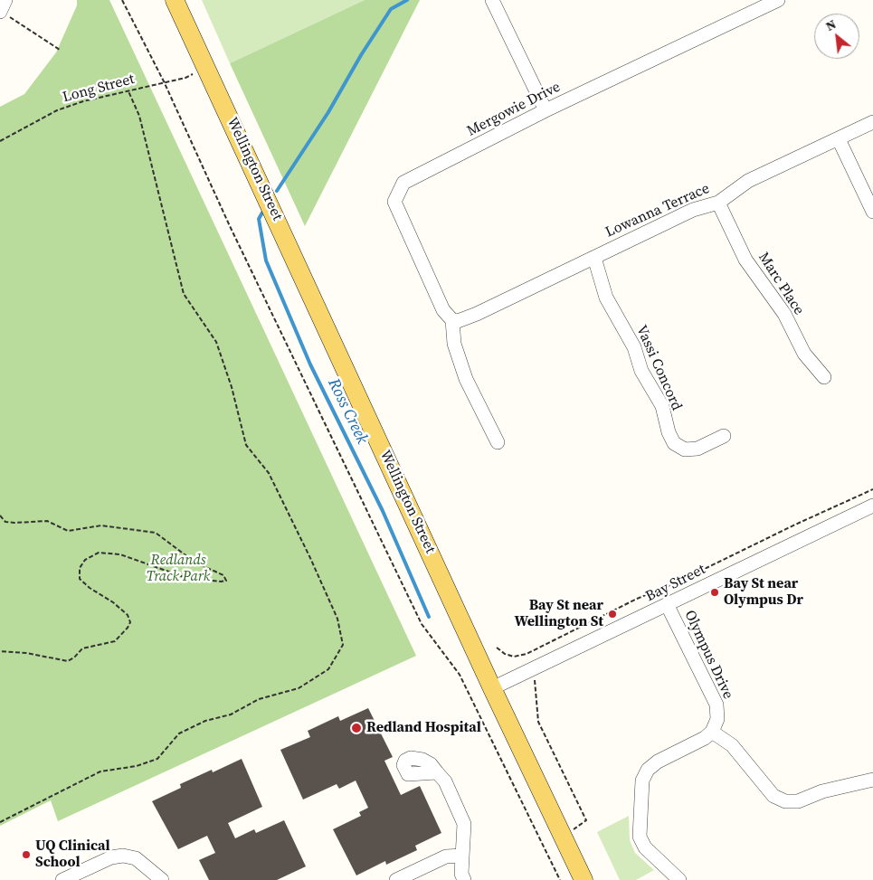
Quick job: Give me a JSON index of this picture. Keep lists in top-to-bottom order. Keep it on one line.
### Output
{"streets":{"main road":["Wellington Street"],"street":["Mergowie Drive","Lowanna Terrace","Marc Place","Vassi Concord","Bay Street","Olympus Drive"],"path":["Long Street"]},"crossings":[["Long Street","Wellington Street"],["Mergowie Drive","Lowanna Terrace"],["Wellington Street","Bay Street"],["Lowanna Terrace","Marc Place"],["Lowanna Terrace","Vassi Concord"],["Bay Street","Olympus Drive"]],"water":["Ross Creek"],"parks":["Redlands Track Park"],"places":["Bay St near Olympus Dr","Bay St near Wellington St","Redland Hospital","UQ Clinical School"],"north":"top left"}
